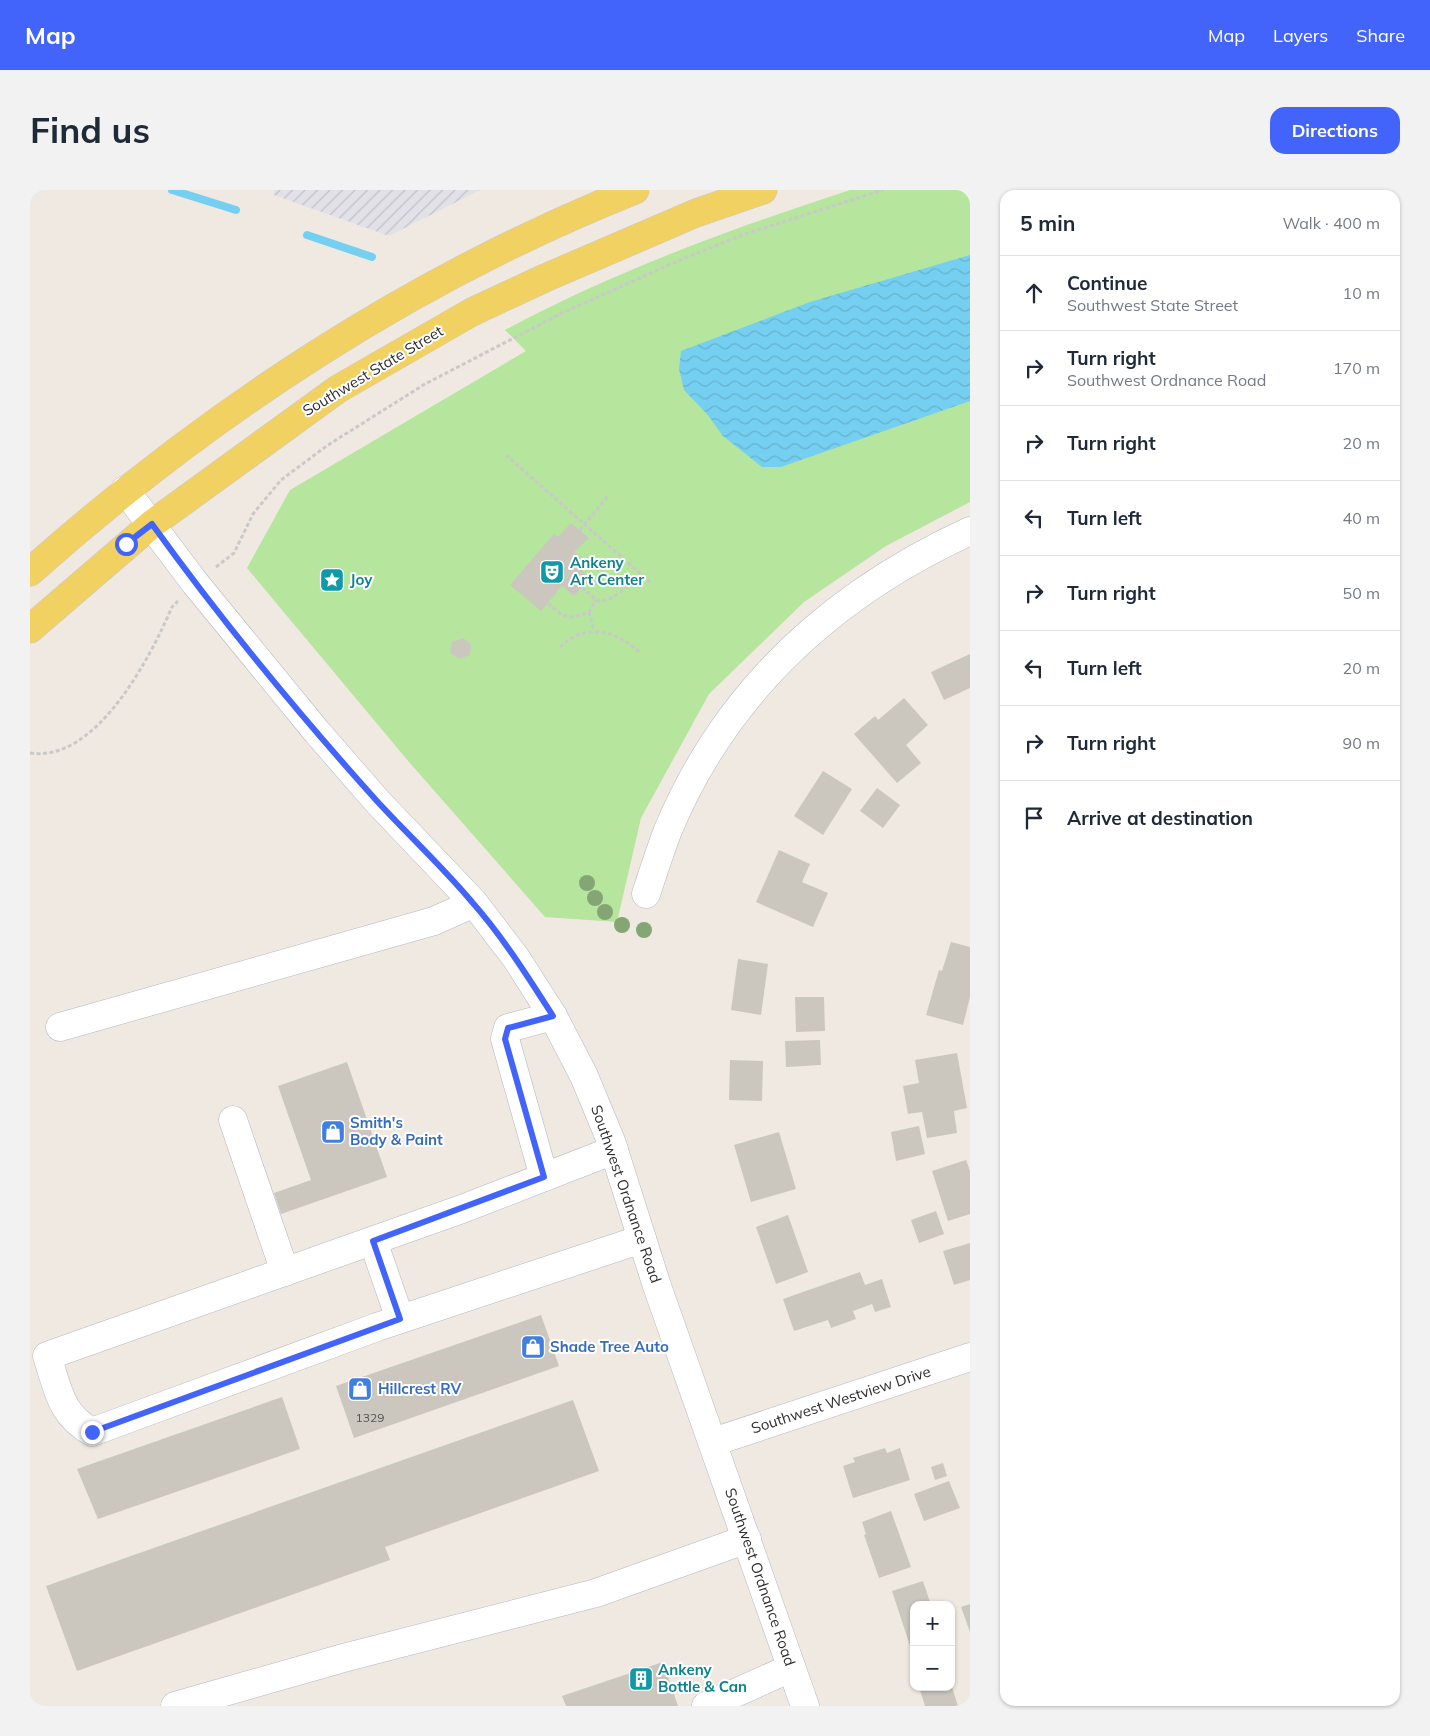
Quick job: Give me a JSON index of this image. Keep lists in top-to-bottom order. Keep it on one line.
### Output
{"streets":{"main road":["Southwest State Street"],"street":["Southwest Ordnance Road","Southwest Westview Drive"]},"crossings":[["Southwest State Street","Southwest Ordnance Road"],["Southwest Ordnance Road","Southwest Westview Drive"]],"places":{"theatre":["Ankeny Art Center"],"place":["Joy"],"shop":["Smith's Body & Paint","Shade Tree Auto","Hillcrest RV"],"building":["Ankeny Bottle & Can"]},"house_numbers":["1329"],"page":{"header":"Map","nav":["Map","Layers","Share"],"buttons":"Directions","title":"Find us","heading":["5 min","Walk · 400 m"],"list":[["Continue","Southwest State Street","10 m"],["Turn right","Southwest Ordnance Road","170 m"],["Turn right","20 m"],["Turn left","40 m"],["Turn right","50 m"],["Turn left","20 m"],["Turn right","90 m"],"Arrive at destination"],"map_buttons":["+","−"]}}
